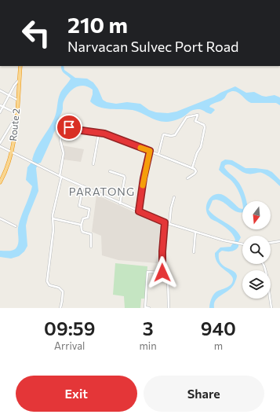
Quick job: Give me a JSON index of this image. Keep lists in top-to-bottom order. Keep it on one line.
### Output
{"streets":{"highway":["Route 2"]},"districts":["PARATONG"],"north":"bottom","page":{"turn":["210 m","Narvacan Sulvec Port Road"],"eta":["09:59","Arrival","3","min","940","m"],"buttons":["Exit","Share"]}}
